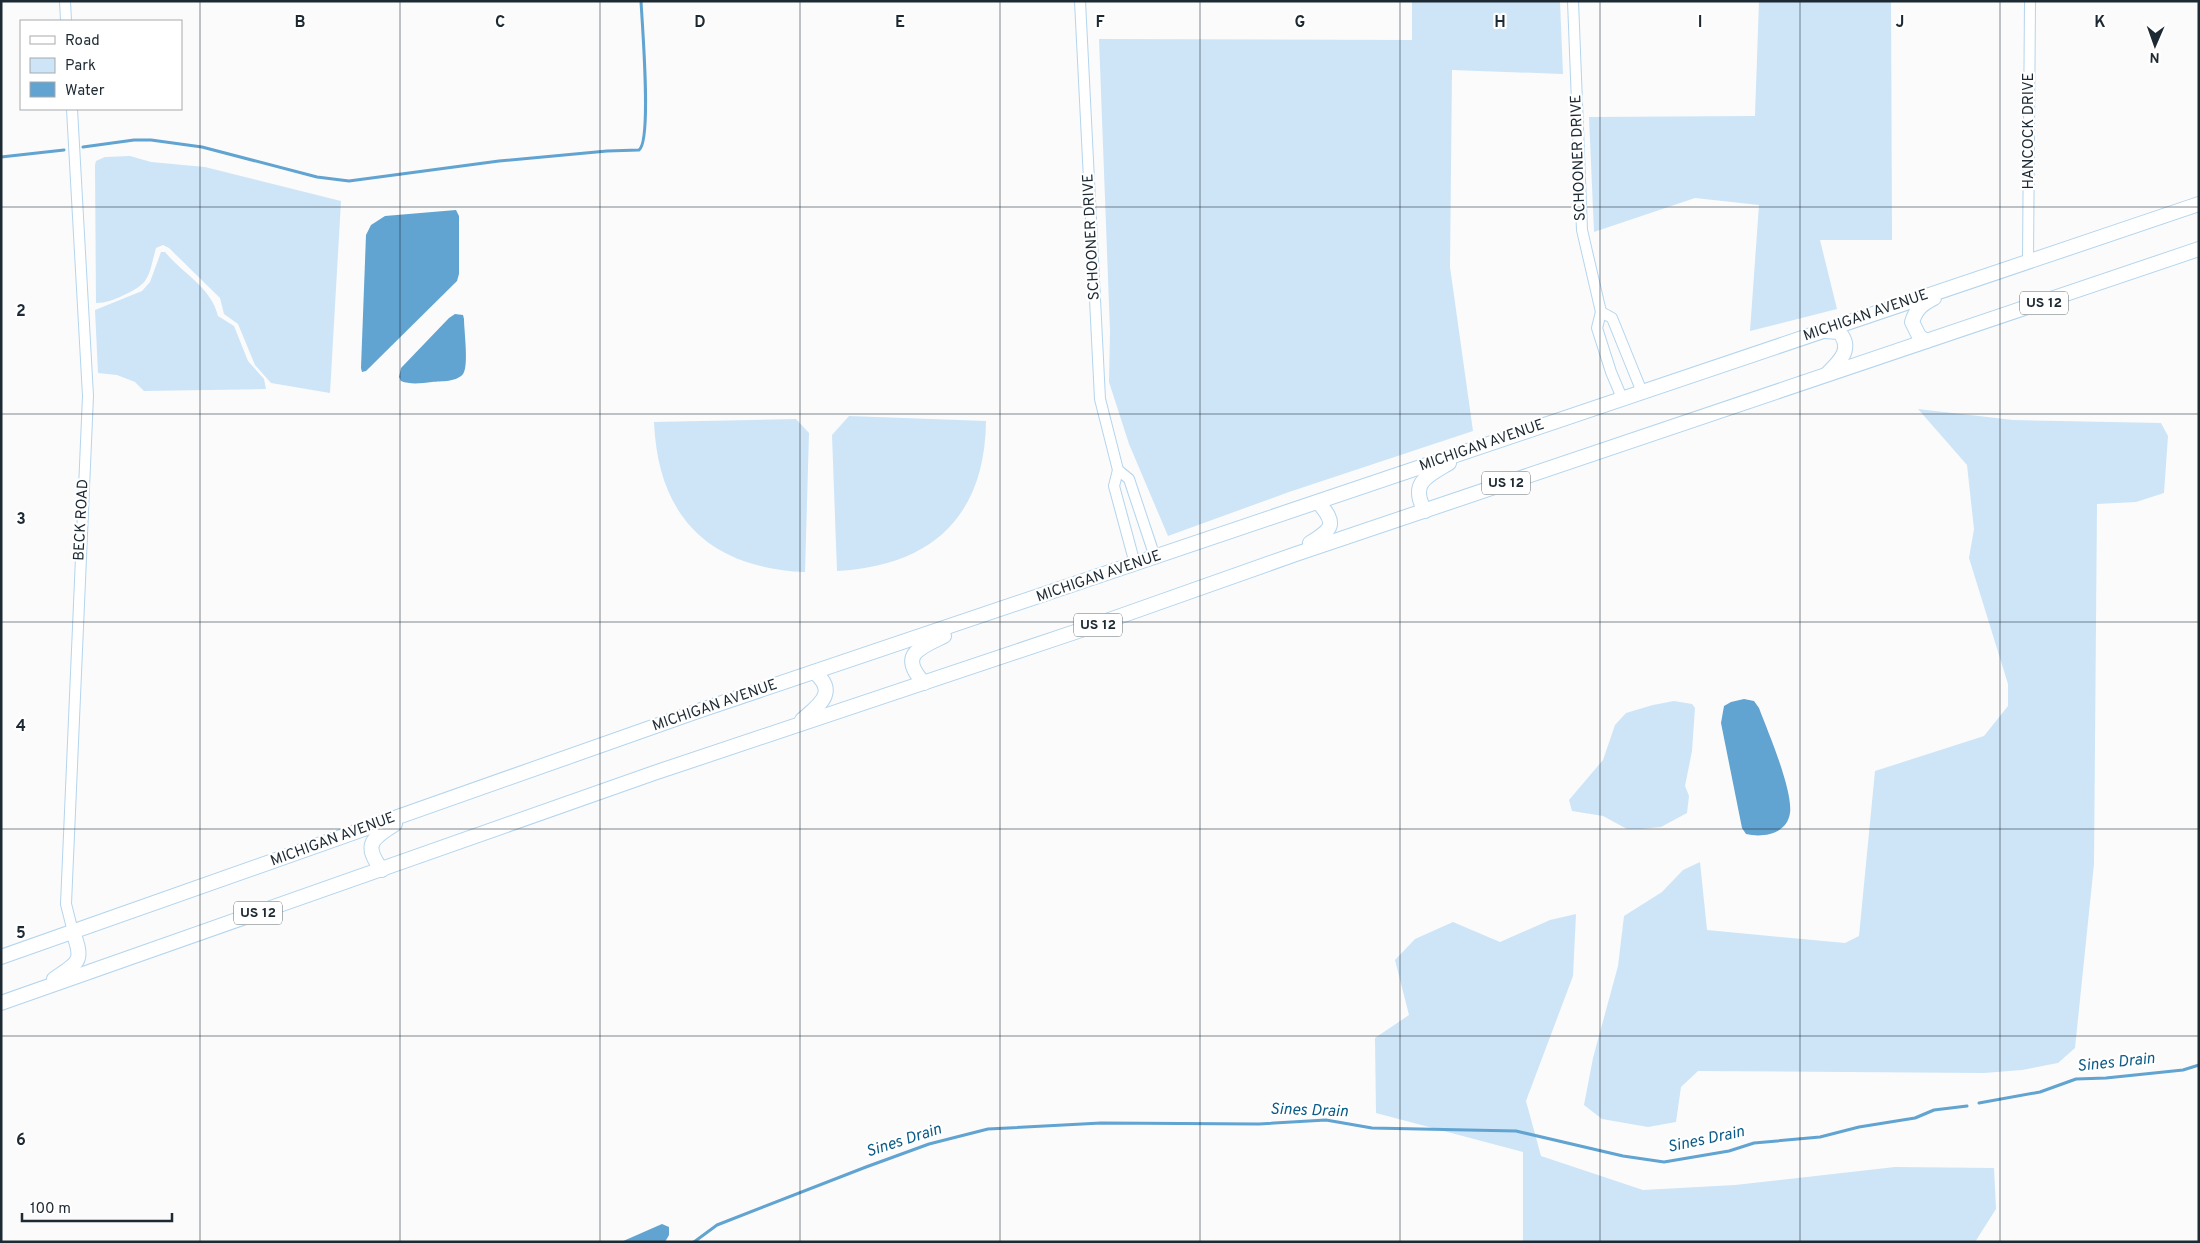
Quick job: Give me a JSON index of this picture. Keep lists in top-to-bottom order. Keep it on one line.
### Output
{"streets":{"main road":["US 12","MICHIGAN AVENUE"],"street":["HANCOCK DRIVE","SCHOONER DRIVE","BECK ROAD"]},"crossings":[["HANCOCK DRIVE","MICHIGAN AVENUE"],["SCHOONER DRIVE","MICHIGAN AVENUE"],["MICHIGAN AVENUE","BECK ROAD"]],"water":["Sines Drain"],"legend":["Road","Park","Water"],"scale_bar":"100 m","north":"bottom","grid":{"columns":["B","C","D","E","F","G","H","I","J","K"],"rows":["2","3","4","5","6"]}}
